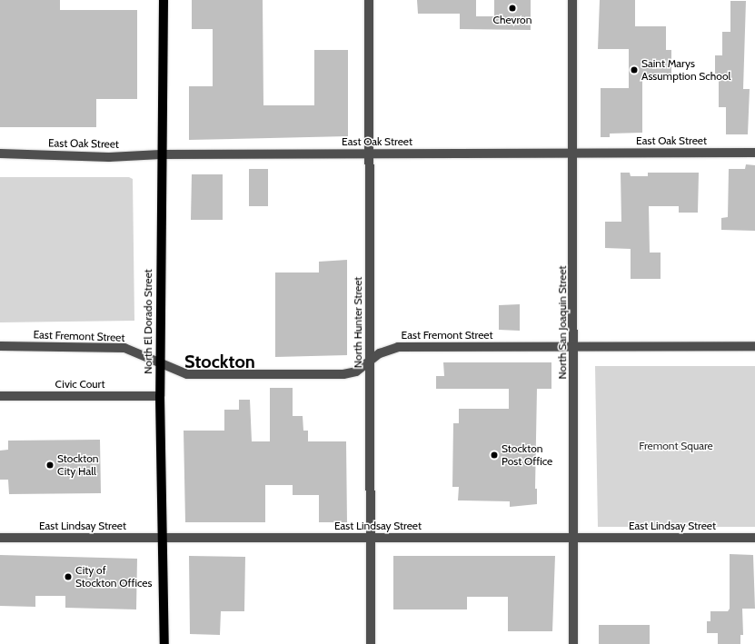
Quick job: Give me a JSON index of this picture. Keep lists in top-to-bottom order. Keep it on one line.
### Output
{"streets":{"main road":["North El Dorado Street"],"street":["East Oak Street","North Hunter Street","North San Joaquin Street","East Fremont Street","Civic Court","East Lindsay Street"]},"crossings":[["East Oak Street","North El Dorado Street"],["East Oak Street","North Hunter Street"],["East Oak Street","North San Joaquin Street"],["North El Dorado Street","East Fremont Street"],["North El Dorado Street","Civic Court"],["North El Dorado Street","East Lindsay Street"],["North Hunter Street","East Fremont Street"],["North Hunter Street","East Lindsay Street"],["North San Joaquin Street","East Fremont Street"],["North San Joaquin Street","East Lindsay Street"]],"districts":["Stockton"],"parks":["Fremont Square"],"places":["Chevron","Saint Marys Assumption School","Stockton Post Office","Stockton City Hall","City of Stockton Offices"]}
